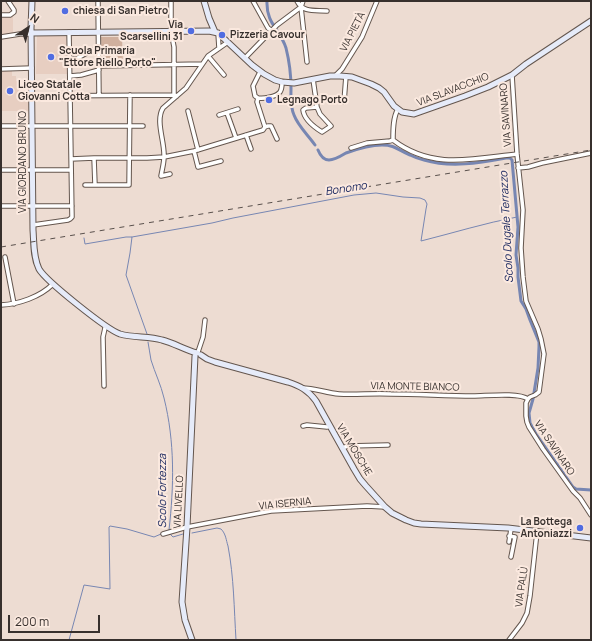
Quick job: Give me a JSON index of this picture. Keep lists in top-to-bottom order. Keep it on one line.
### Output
{"streets":{"street":["VIA PIETÀ","VIA SLAVACCHIO","VIA SAVINARO","VIA GIORDANO BRUNO","VIA MONTE BIANCO","VIA MOSCHE","VIA LIVELLO","VIA ISERNIA","VIA PALÙ"]},"crossings":[["VIA SLAVACCHIO","VIA SAVINARO"],["VIA SAVINARO","VIA MONTE BIANCO"],["VIA GIORDANO BRUNO","VIA MOSCHE"],["VIA MONTE BIANCO","VIA MOSCHE"],["VIA MOSCHE","VIA LIVELLO"],["VIA MOSCHE","VIA ISERNIA"],["VIA MOSCHE","VIA PALÙ"],["VIA LIVELLO","VIA ISERNIA"]],"water":["Bonomo","Scolo Dugale Terrazzo","Scolo Fortezza"],"places":["chiesa di San Pietro","Via Scarsellini 31","Pizzeria Cavour","Scuola Primaria \"Ettore Riello Porto\"","Liceo Statale Giovanni Cotta","Legnago Porto","La Bottega Antoniazzi"],"scale_bar":"200 m","north":"top right"}
